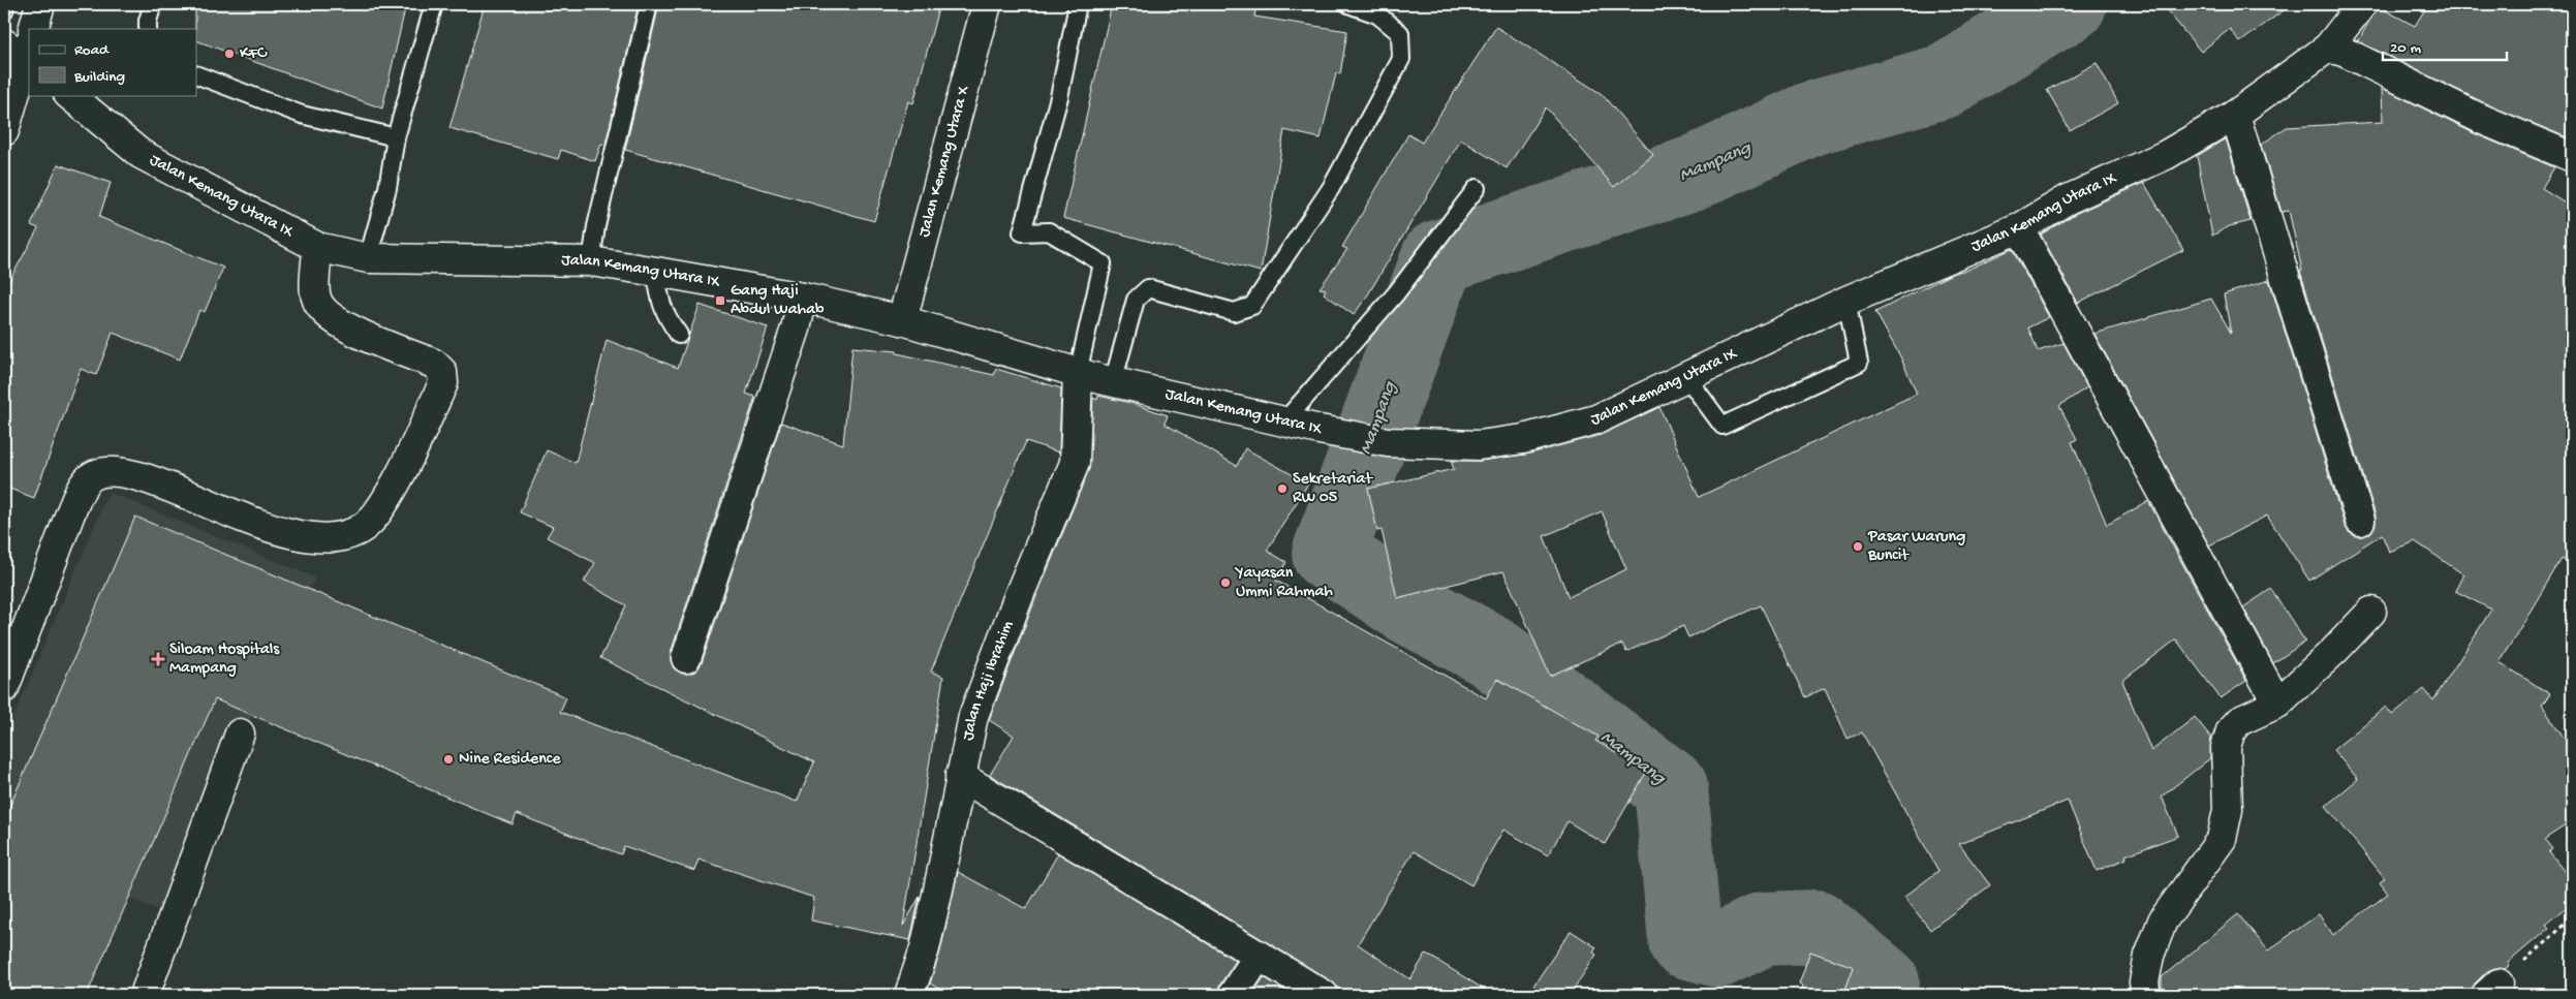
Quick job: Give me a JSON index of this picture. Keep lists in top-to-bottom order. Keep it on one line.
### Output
{"streets":{"street":["Jalan Kemang Utara X","Jalan Kemang Utara IX","Jalan Haji Ibrahim"]},"crossings":[["Jalan Kemang Utara X","Jalan Kemang Utara IX"],["Jalan Kemang Utara IX","Jalan Haji Ibrahim"]],"water":["Mampang"],"places":{"other":["KFC","Sekretariat RW 05","Pasar Warung Buncit","Yayasan Ummi Rahmah","Nine Residence"],"transit":["Gang Haji Abdul Wahab"],"health":["Siloam Hospitals Mampang"]},"legend":["Road","Building"],"scale_bar":"20 m"}
